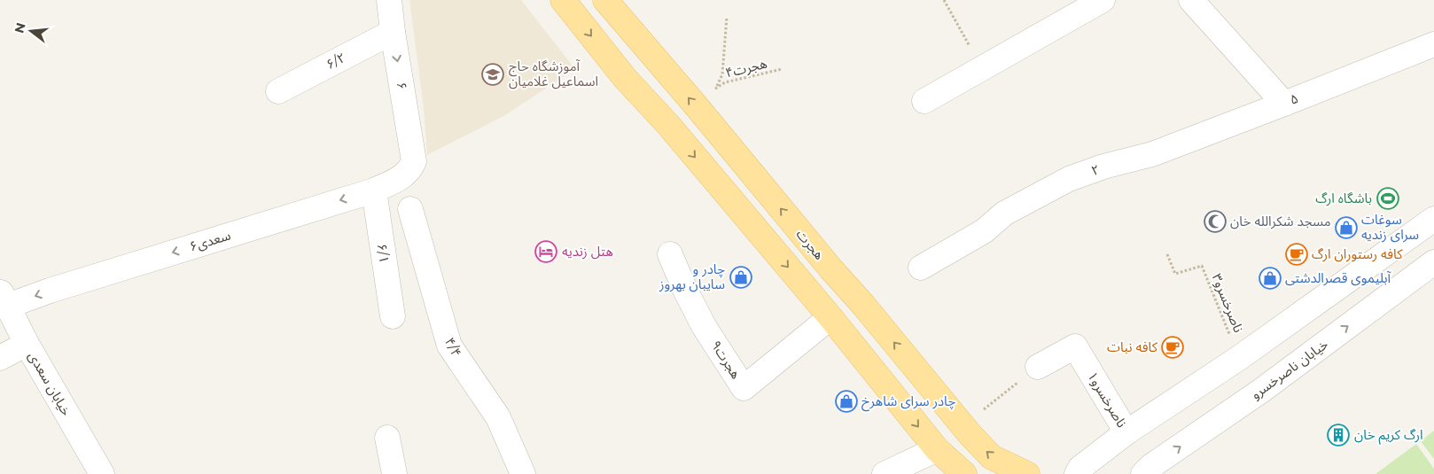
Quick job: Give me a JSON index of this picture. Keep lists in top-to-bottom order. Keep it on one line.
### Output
{"streets":{"main road":["هجرت"],"street":["۶/۲","۶","۵","۲","سعدی۶","۶/۱","۴/۴","هجرت۹","خیابان ناصرخسرو","خیابان سعدی","ناصرخسرو۱"],"path":["هجرت۴","ناصرخسرو۳"]},"crossings":[["۶/۲","۶"],["هجرت۴","هجرت"],["۶","سعدی۶"],["۵","۲"],["سعدی۶","۶/۱"],["سعدی۶","خیابان سعدی"]],"one_way":["۶","سعدی۶"],"places":{"school or university":["آموزشگاه حاج اسماعیل غلامیان"],"sports":["باشگاه ارگ"],"mosque":["مسجد شکرالله خان"],"shop":["سوغات سرای زندیه","چادر و سایبان بهروز","آبلیموی قصرالدشتی","چادر سرای شاهرخ"],"hotel":["هتل زندیه"],"cafe":["کافه رستوران ارگ","کافه نبات"],"building":["ارگ کریم خان"]},"north":"left"}
